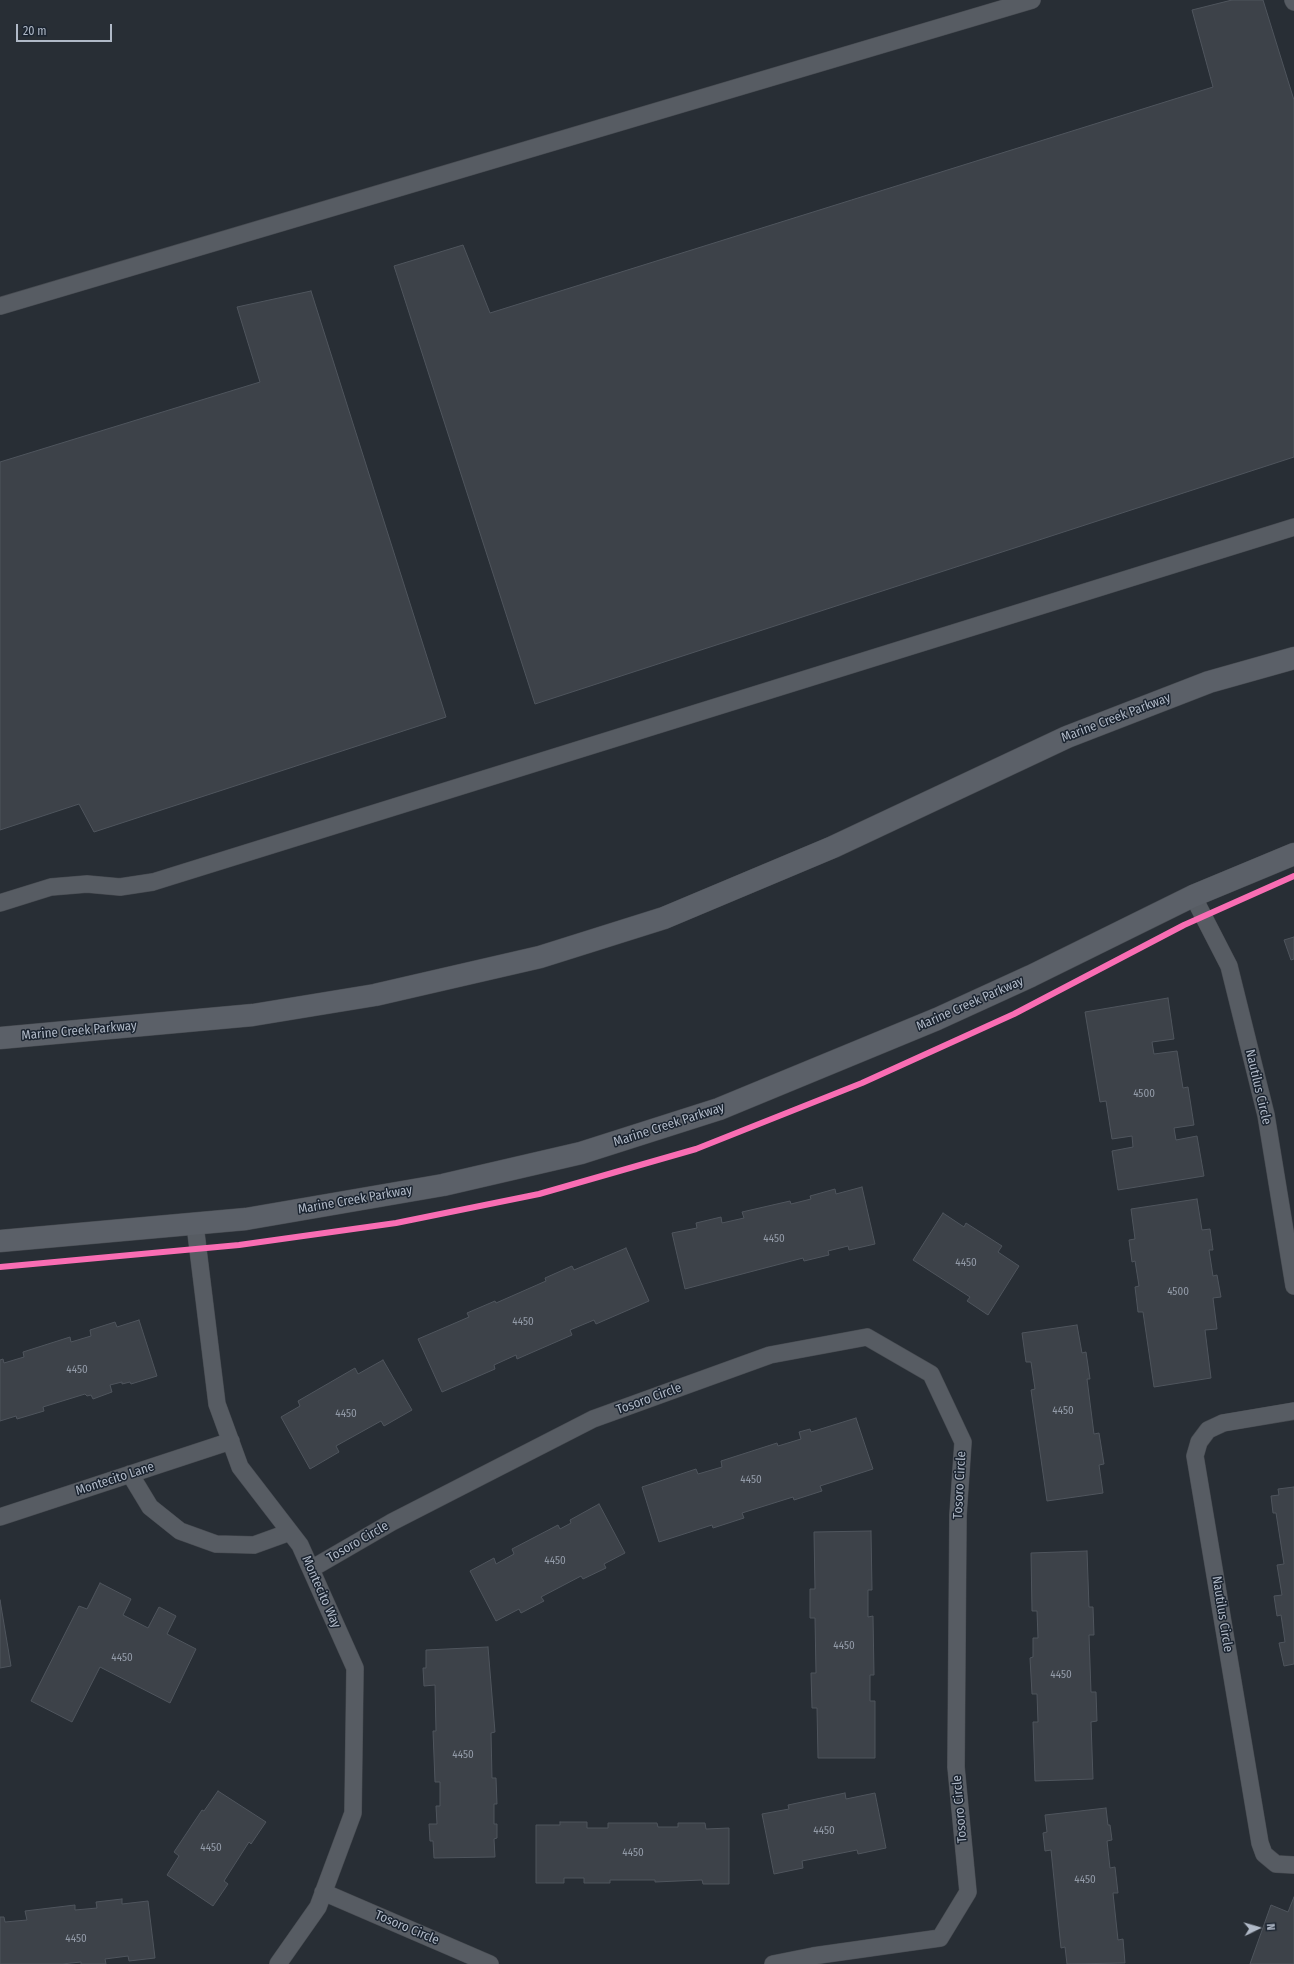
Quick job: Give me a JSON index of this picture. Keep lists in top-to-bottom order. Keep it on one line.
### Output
{"streets":{"main road":["Marine Creek Parkway"],"lane":["Nautilus Circle","Tosoro Circle","Montecito Lane","Montecito Way"]},"crossings":[["Marine Creek Parkway","Nautilus Circle"],["Marine Creek Parkway","Montecito Way"],["Tosoro Circle","Montecito Way"],["Montecito Lane","Montecito Way"]],"house_numbers":["4500","4450","4450","4500","4450","4450","4450","4450","4450","4450","4450","4450","4450","4450","4450","4450","4450","4450","4450"],"scale_bar":"20 m","north":"right"}
